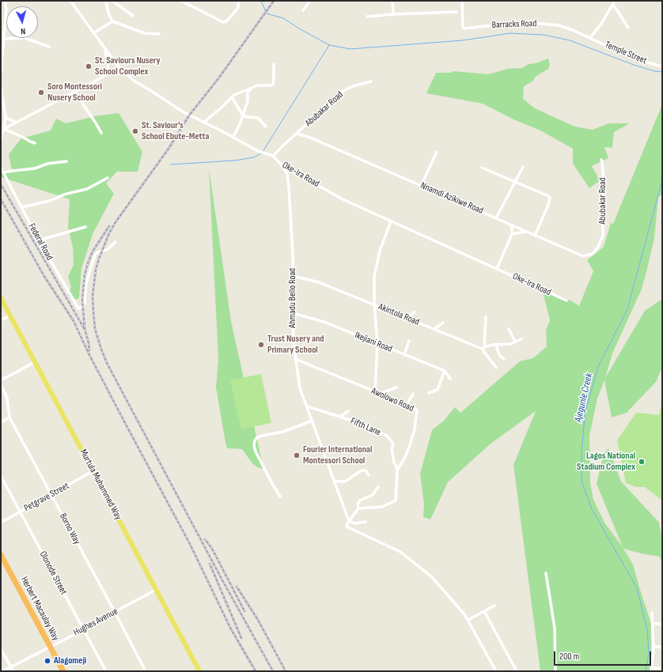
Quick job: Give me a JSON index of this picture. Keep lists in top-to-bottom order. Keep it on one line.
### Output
{"streets":{"highway":["Herbert Macaulay Way"],"main road":["Murtula Muhammed Way"],"street":["Barracks Road","Temple Street","Abubakar Road","Oke-Ira Road","Nnamdi Azikiwe Road","Federal Road","Ahmadu Bello Road","Akintola Road","Ikejiani Road","Awolowo Road","Fifth Lane","Petgrave Street","Borno Way","Olonode Street","Hughes Avenue"]},"crossings":[["Barracks Road","Temple Street"],["Abubakar Road","Nnamdi Azikiwe Road"],["Oke-Ira Road","Ahmadu Bello Road"],["Ahmadu Bello Road","Akintola Road"],["Ahmadu Bello Road","Ikejiani Road"],["Ahmadu Bello Road","Awolowo Road"],["Ahmadu Bello Road","Fifth Lane"],["Awolowo Road","Fifth Lane"],["Murtula Muhammed Way","Petgrave Street"],["Murtula Muhammed Way","Hughes Avenue"],["Petgrave Street","Borno Way"],["Petgrave Street","Olonode Street"],["Borno Way","Hughes Avenue"],["Olonode Street","Hughes Avenue"],["Herbert Macaulay Way","Hughes Avenue"]],"water":["Ajegunle Creek"],"places":["St. Saviours Nusery School Complex","Soro Montessori Nusery School","St. Saviour's School Ebute-Metta","Trust Nusery and Primary School","Fourier International Montessori School","Lagos National Stadium Complex","Alagomeji"],"scale_bar":"200 m","north":"bottom"}
